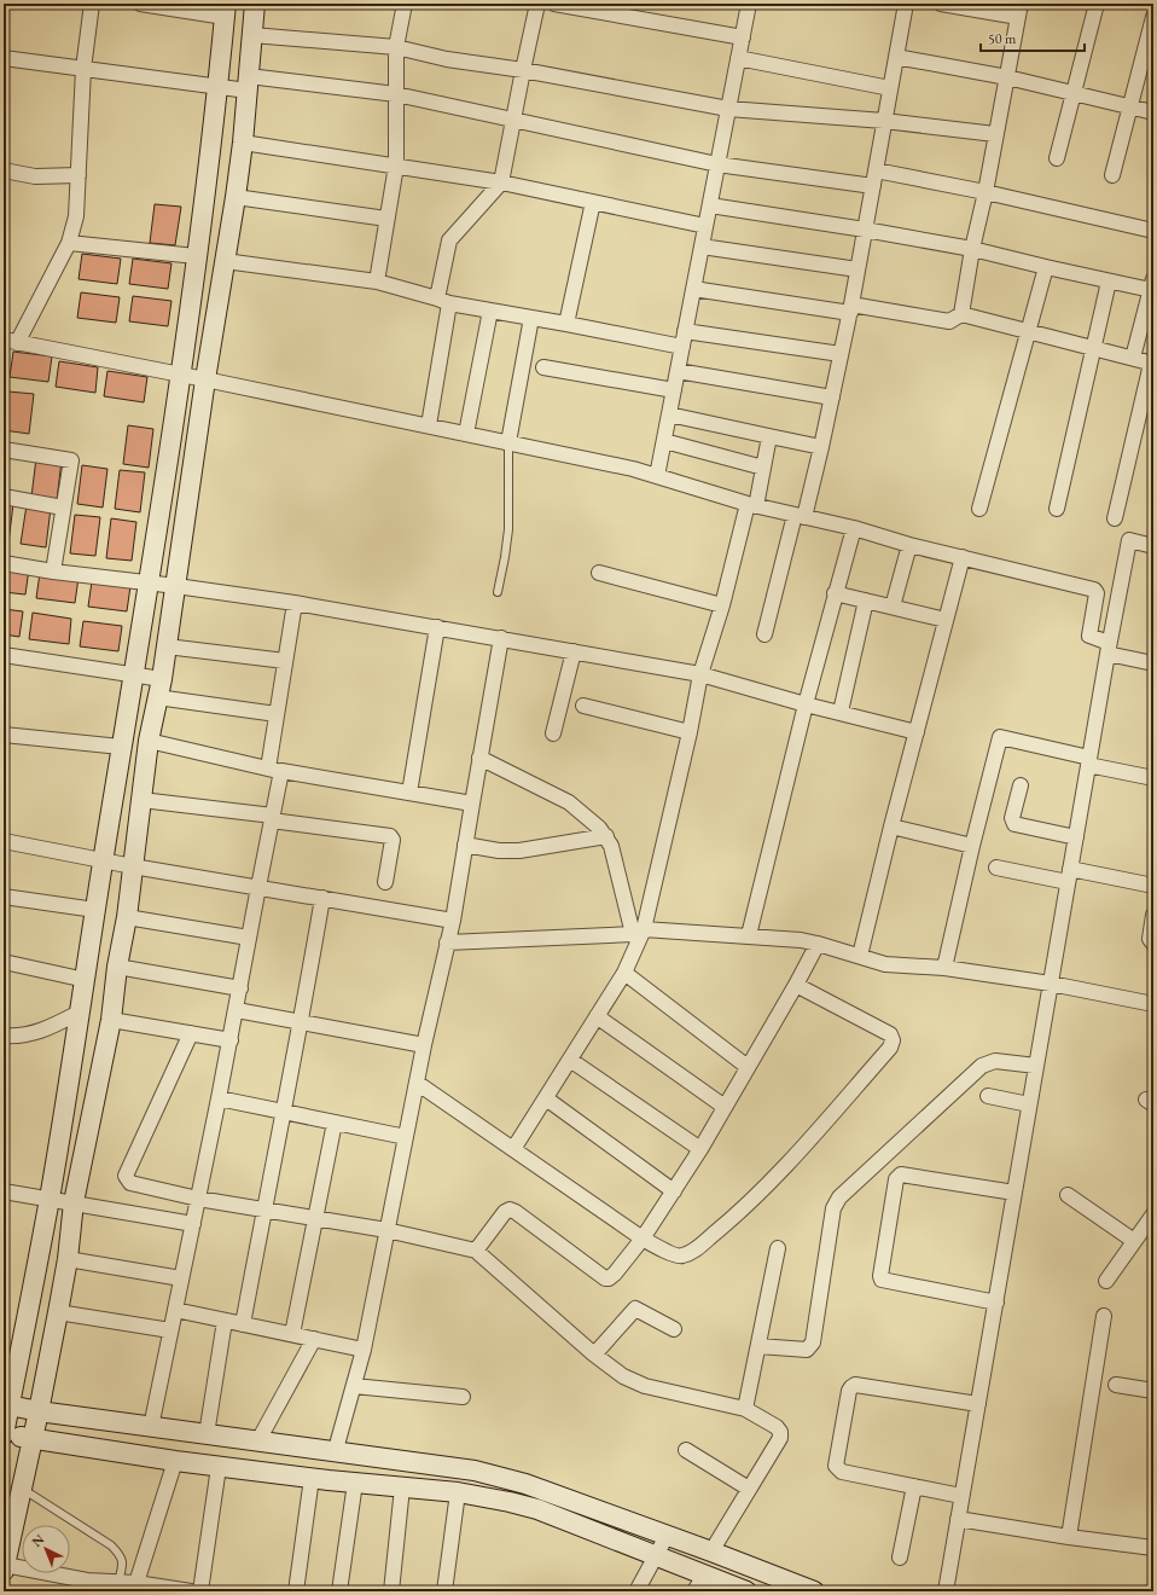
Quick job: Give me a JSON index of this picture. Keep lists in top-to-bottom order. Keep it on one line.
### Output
{"scale_bar":"50 m","north":"top left"}
